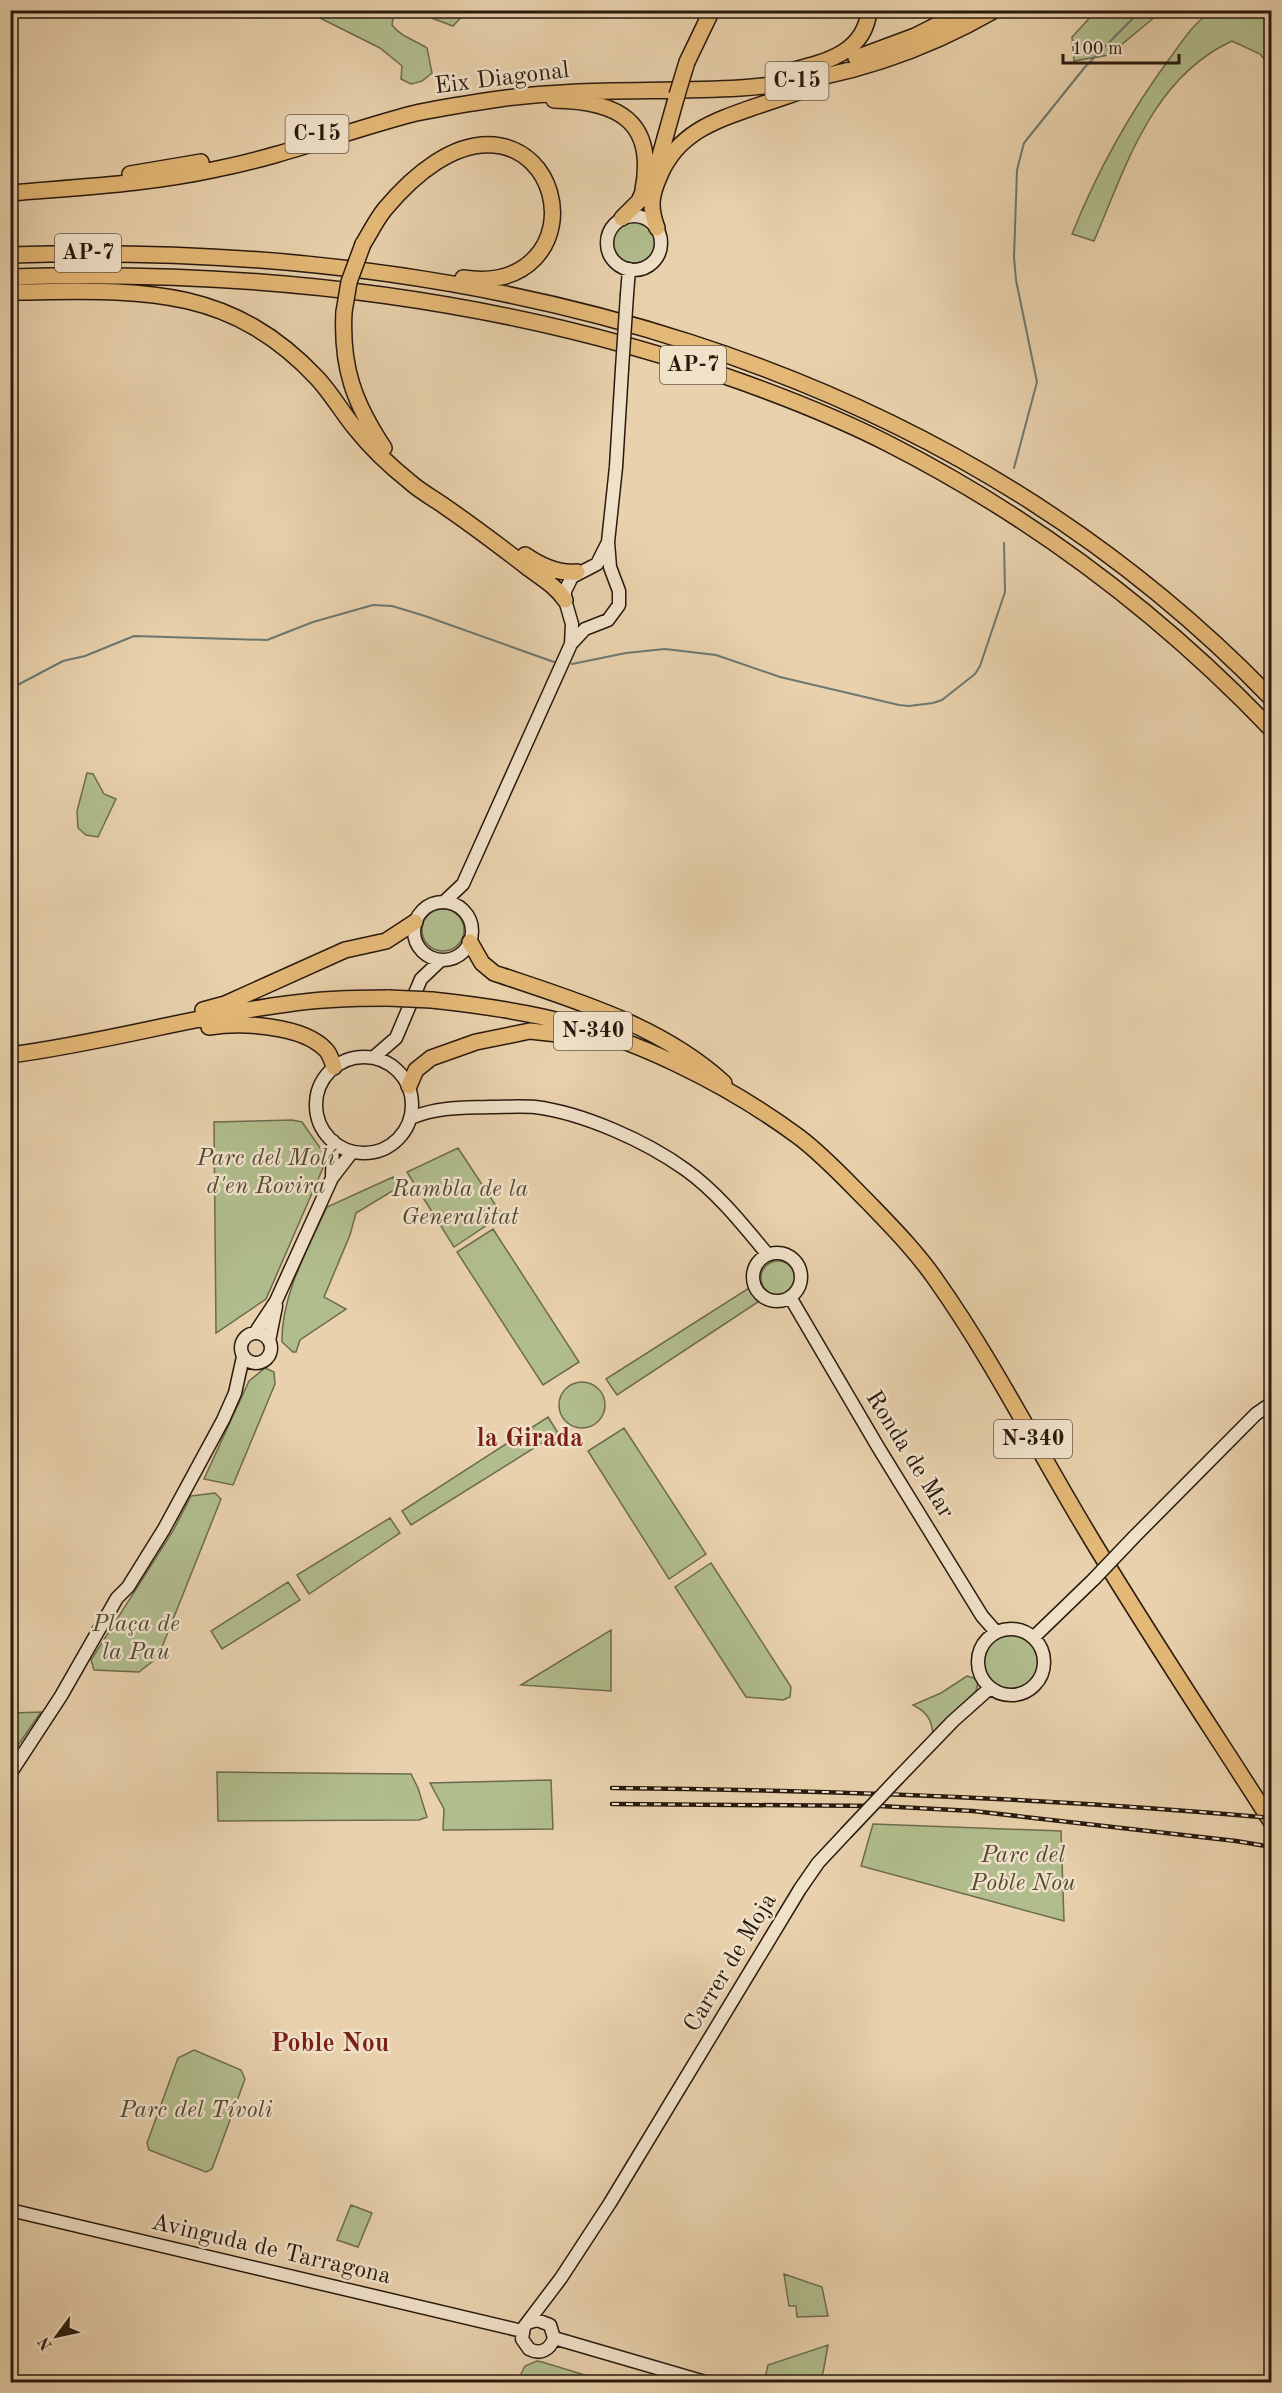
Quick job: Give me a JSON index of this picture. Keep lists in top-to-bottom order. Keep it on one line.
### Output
{"streets":{"highway":["Eix Diagonal","C-15","AP-7","N-340"],"street":["Ronda de Mar","Carrer de Moja","Avinguda de Tarragona"]},"crossings":[["Ronda de Mar","Carrer de Moja"],["Carrer de Moja","Avinguda de Tarragona"]],"districts":["la Girada","Poble Nou"],"parks":["Parc del Molí d'en Rovira","Rambla de la Generalitat","Plaça de la Pau","Parc del Poble Nou","Parc del Tívoli"],"scale_bar":"100 m","north":"bottom left"}
